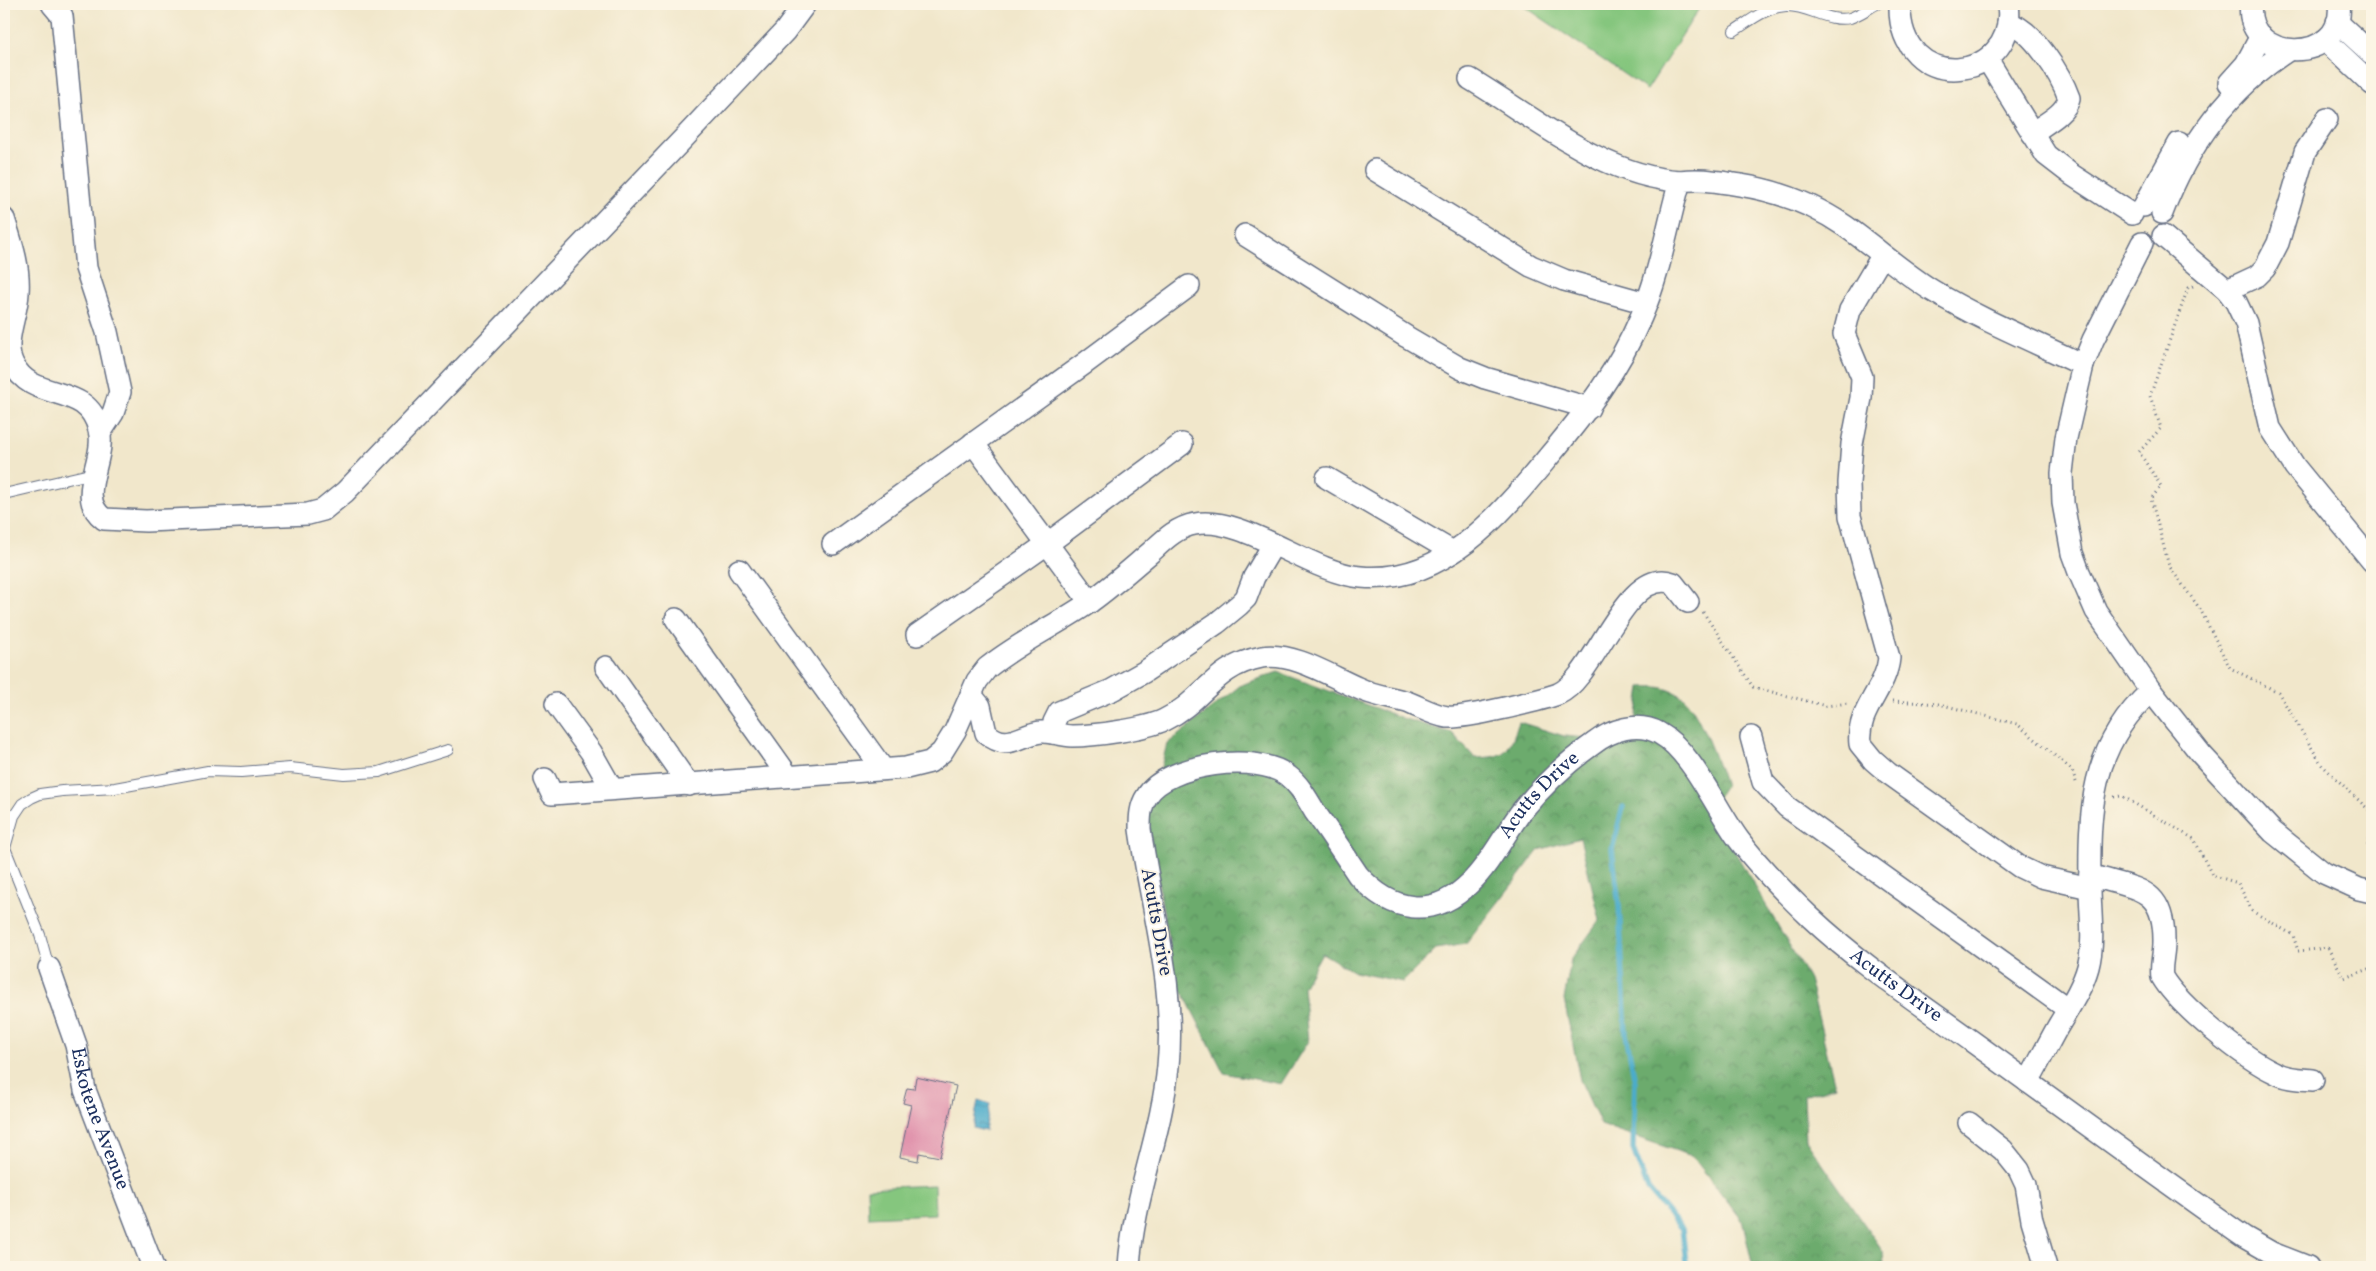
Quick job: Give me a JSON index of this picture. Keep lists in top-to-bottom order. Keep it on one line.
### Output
{"streets":{"street":["Acutts Drive","Eskotene Avenue"]}}
